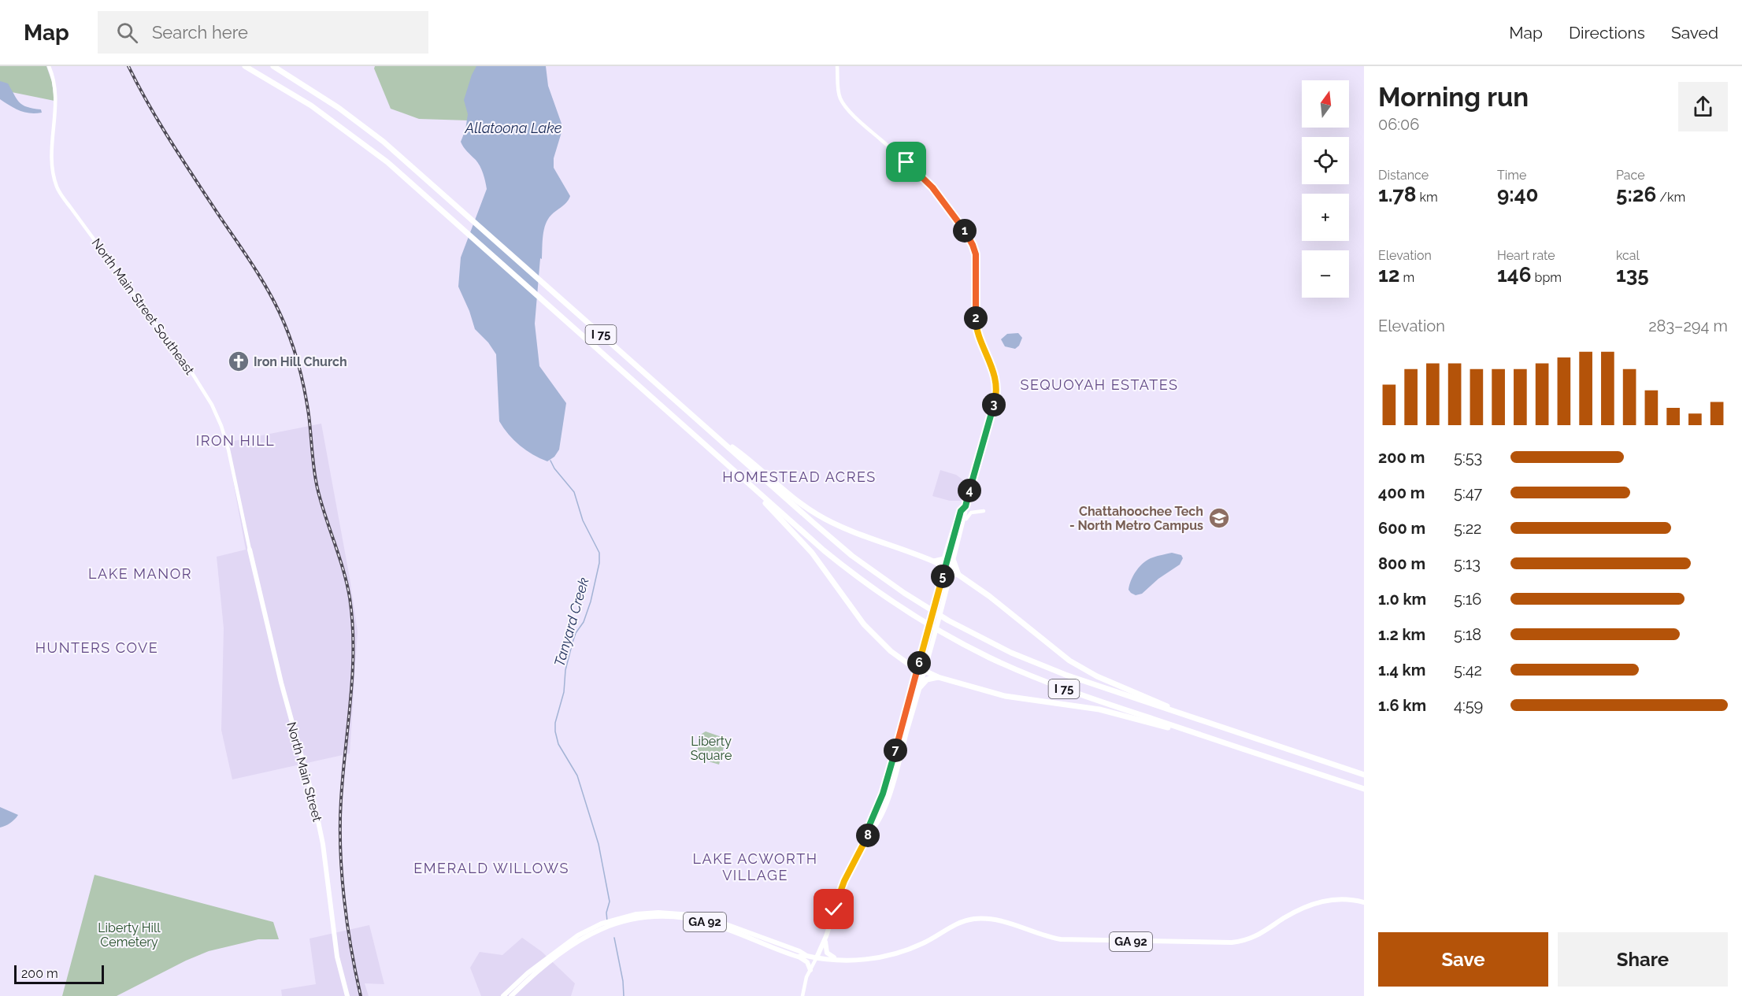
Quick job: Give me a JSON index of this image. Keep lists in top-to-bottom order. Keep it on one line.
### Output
{"streets":{"highway":["I 75"],"main road":["North Main Street","GA 92"],"street":["North Main Street Southeast"]},"crossings":[["North Main Street Southeast","North Main Street"]],"districts":["SEQUOYAH ESTATES","IRON HILL","HOMESTEAD ACRES","LAKE MANOR","HUNTERS COVE","LAKE ACWORTH VILLAGE","EMERALD WILLOWS"],"water":["Allatoona Lake","Tanyard Creek"],"parks":["Liberty Square","Liberty Hill Cemetery"],"places":{"church":["Iron Hill Church"],"school or university":["Chattahoochee Tech - North Metro Campus"]},"scale_bar":"200 m","north":"top","page":{"header":"Map","search":"Search here","nav":["Map","Directions","Saved"],"heading":["Morning run","06:06"],"map_buttons":["+","−"],"stats":[["Distance","1.78 km"],["Time","9:40"],["Pace","5:26 /km"],["Elevation","12 m"],["Heart rate","146 bpm"],["kcal","135"]],"pins":["1","2","3","4","5","6","7","8"],"chart":["Elevation","283–294 m"],"list":[{"name":"200 m","note":"5:53"},{"name":"400 m","note":"5:47"},{"name":"600 m","note":"5:22"},{"name":"800 m","note":"5:13"},{"name":"1.0 km","note":"5:16"},{"name":"1.2 km","note":"5:18"},{"name":"1.4 km","note":"5:42"},{"name":"1.6 km","note":"4:59"}],"buttons":["Save","Share"],"scale":"200 m"}}
